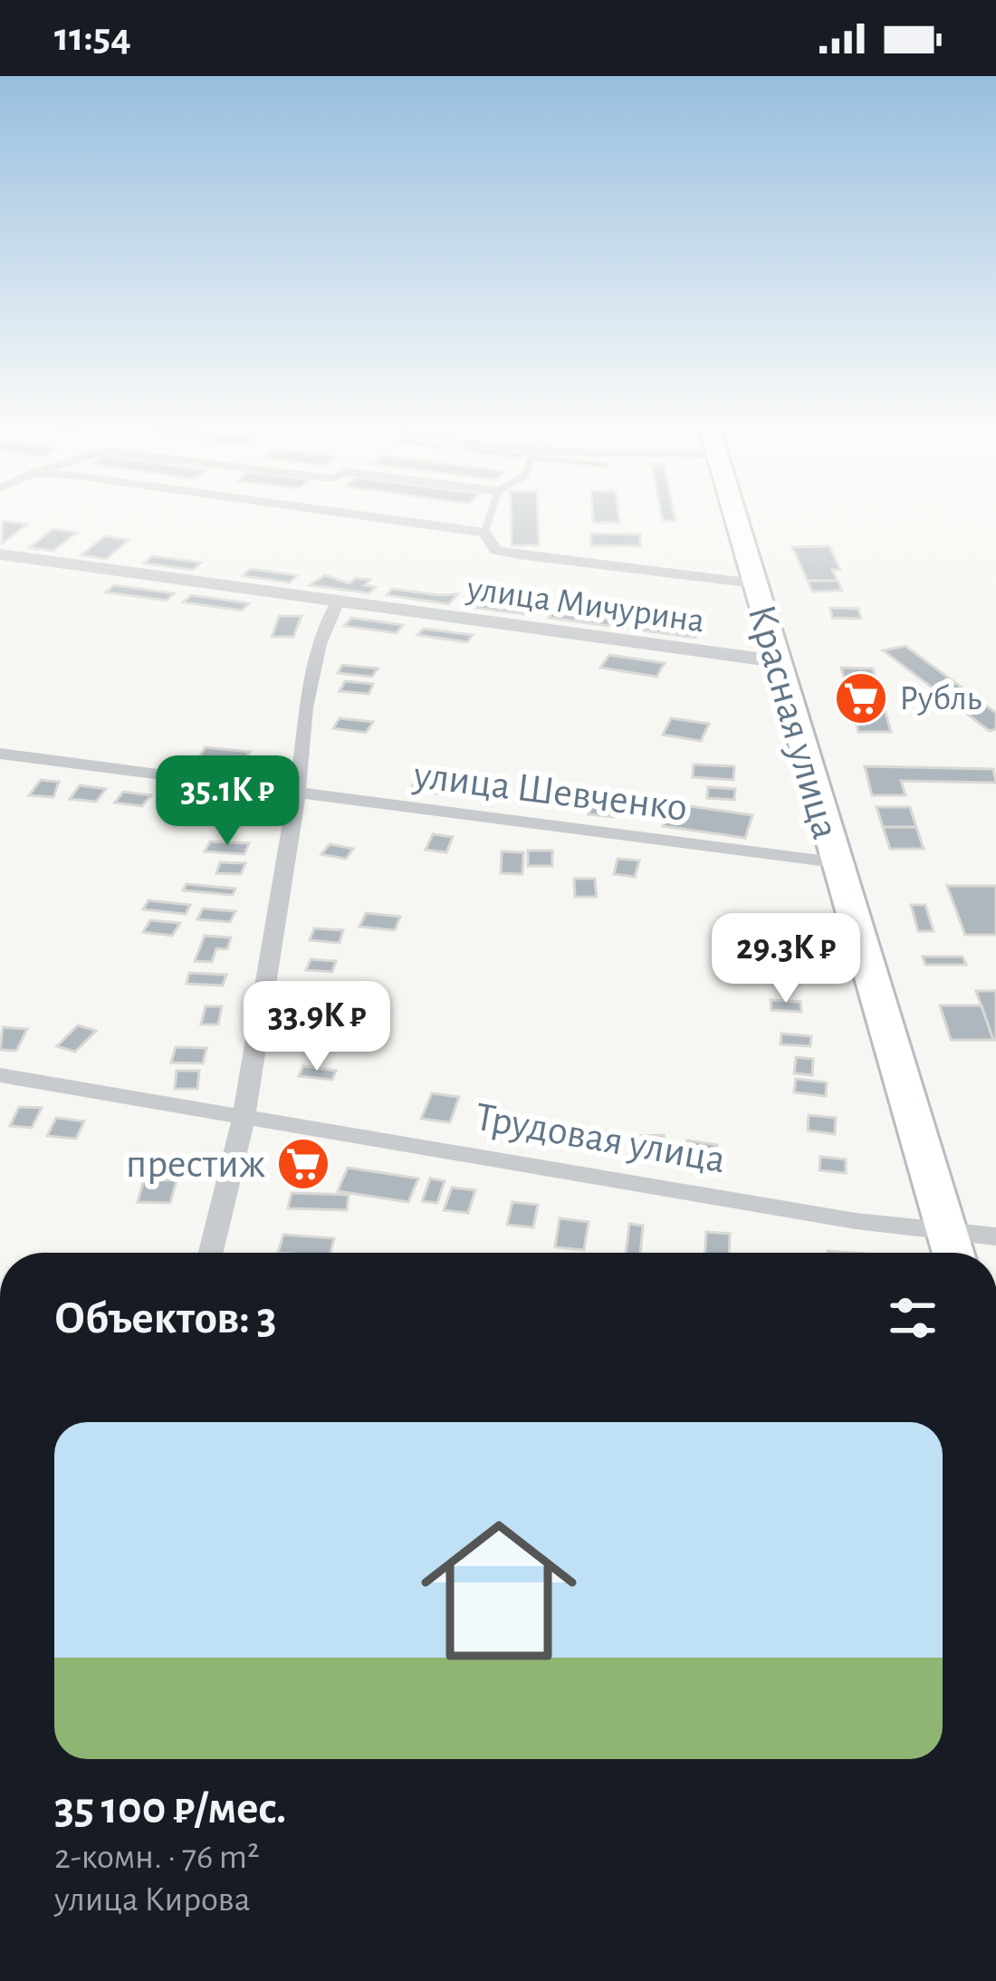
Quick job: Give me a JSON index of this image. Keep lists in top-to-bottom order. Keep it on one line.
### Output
{"streets":{"main road":["Красная улица"],"street":["улица Мичурина","улица Шевченко","Трудовая улица"]},"crossings":[["улица Мичурина","Красная улица"],["Красная улица","улица Шевченко"],["Красная улица","Трудовая улица"]],"places":{"supermarket":["Рубль","престиж"]},"page":{"status":"11:54","price":["35.1K ₽","29.3K ₽","33.9K ₽"],"heading":"Объектов: 3","list":[{"name":"35 100 ₽/мес.","note":"2-комн. · 76 m² · улица Кирова"}]}}
